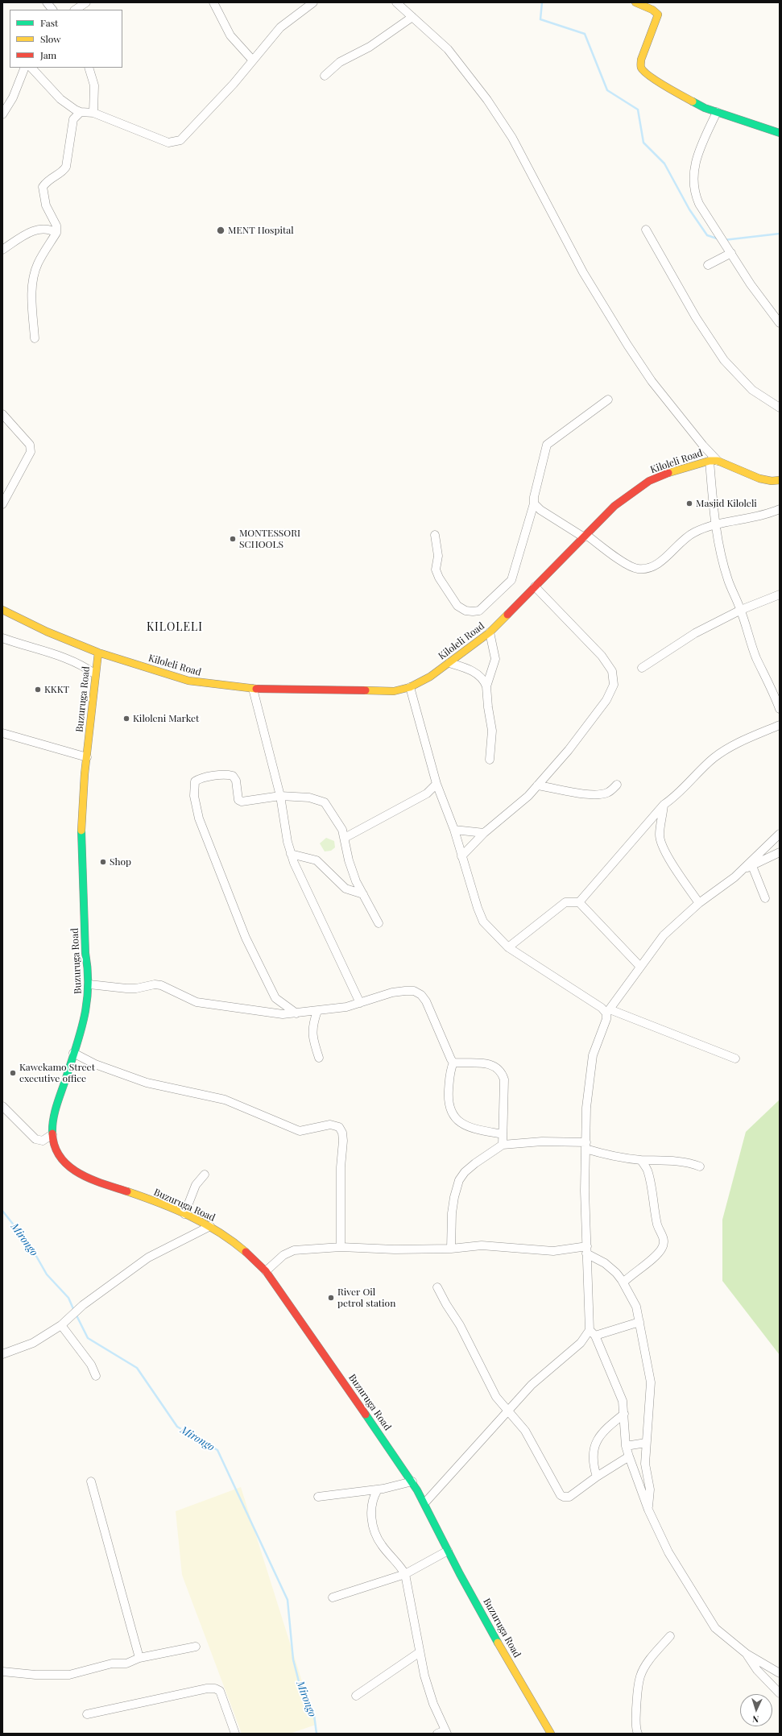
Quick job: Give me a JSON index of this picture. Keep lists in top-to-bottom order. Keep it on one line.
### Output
{"streets":{"main road":["Kiloleli Road","Buzuruga Road"]},"crossings":[["Kiloleli Road","Buzuruga Road"]],"districts":["KILOLELI"],"water":["Mirongo"],"places":["MENT Hospital","Masjid Kiloleli","MONTESSORI SCHOOLS","KKKT","Kiloleni Market","Shop","Kawekamo Street executive office","River Oil petrol station"],"legend":["Fast","Slow","Jam"],"north":"bottom"}
